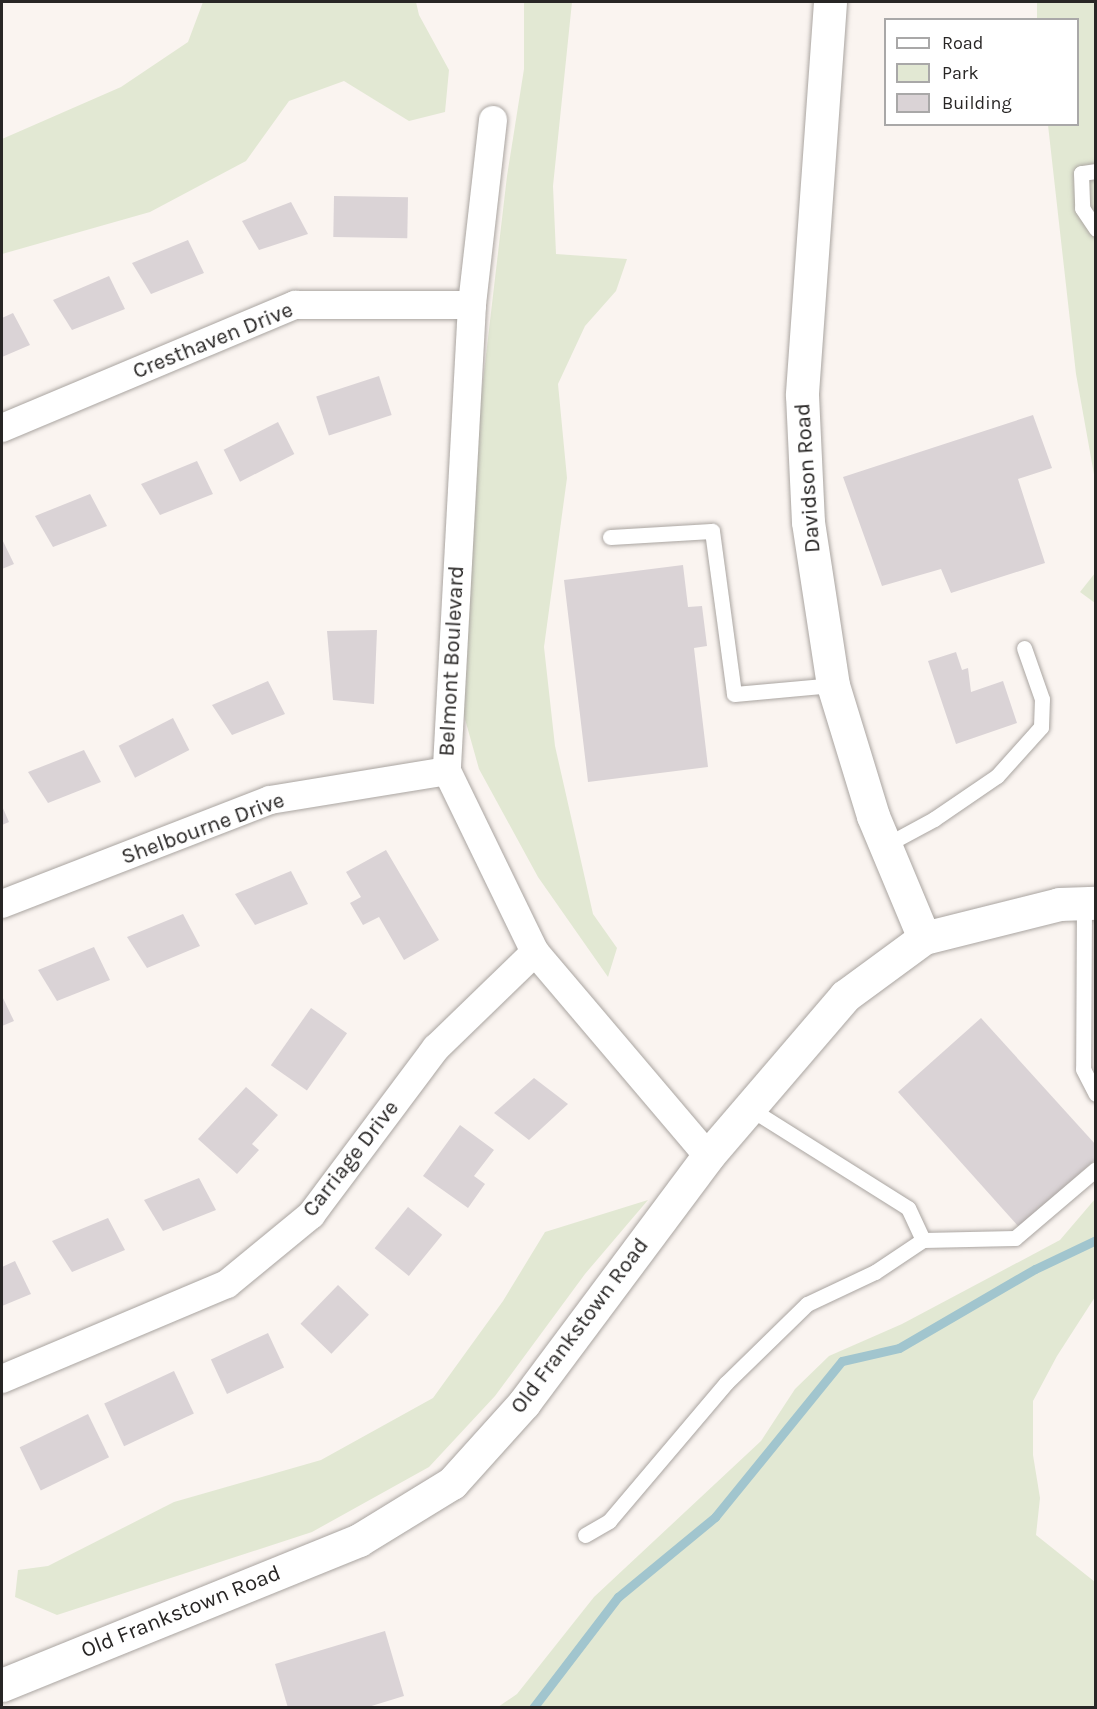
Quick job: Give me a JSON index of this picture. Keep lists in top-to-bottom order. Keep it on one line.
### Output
{"streets":{"street":["Cresthaven Drive","Davidson Road","Belmont Boulevard","Shelbourne Drive","Carriage Drive","Old Frankstown Road"]},"crossings":[["Cresthaven Drive","Belmont Boulevard"],["Davidson Road","Old Frankstown Road"],["Belmont Boulevard","Shelbourne Drive"],["Belmont Boulevard","Carriage Drive"],["Belmont Boulevard","Old Frankstown Road"]],"legend":["Road","Park","Building"]}
